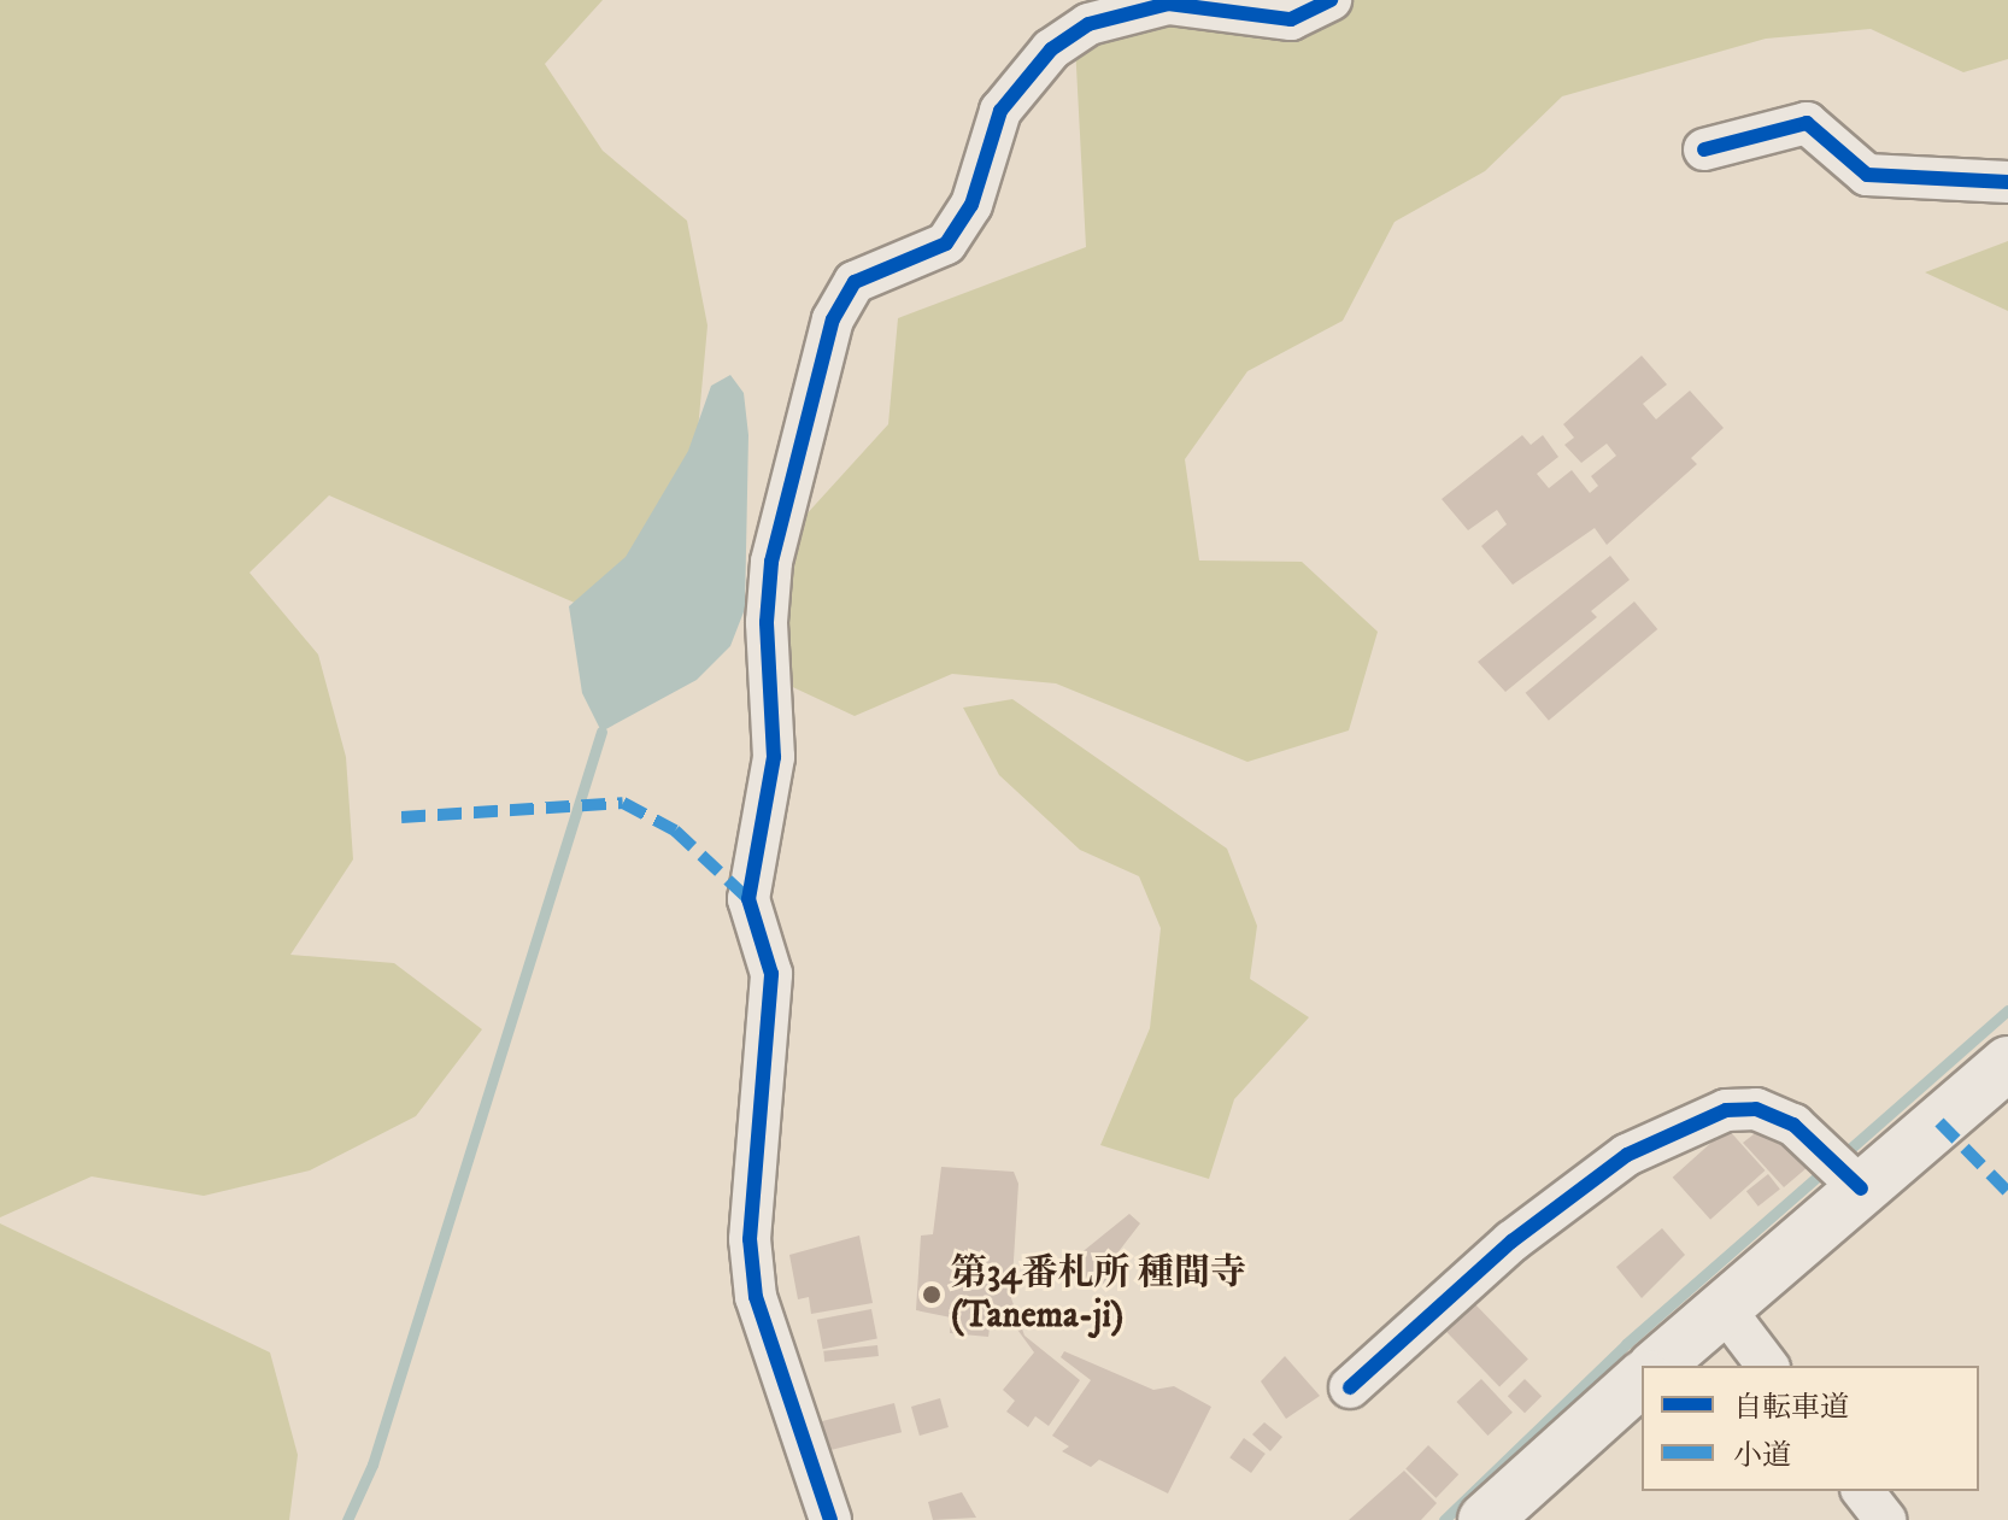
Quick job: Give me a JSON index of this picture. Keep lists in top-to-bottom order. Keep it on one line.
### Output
{"places":["第34番札所 種間寺 (Tanema-ji)"],"legend":["自転車道","小道"]}
